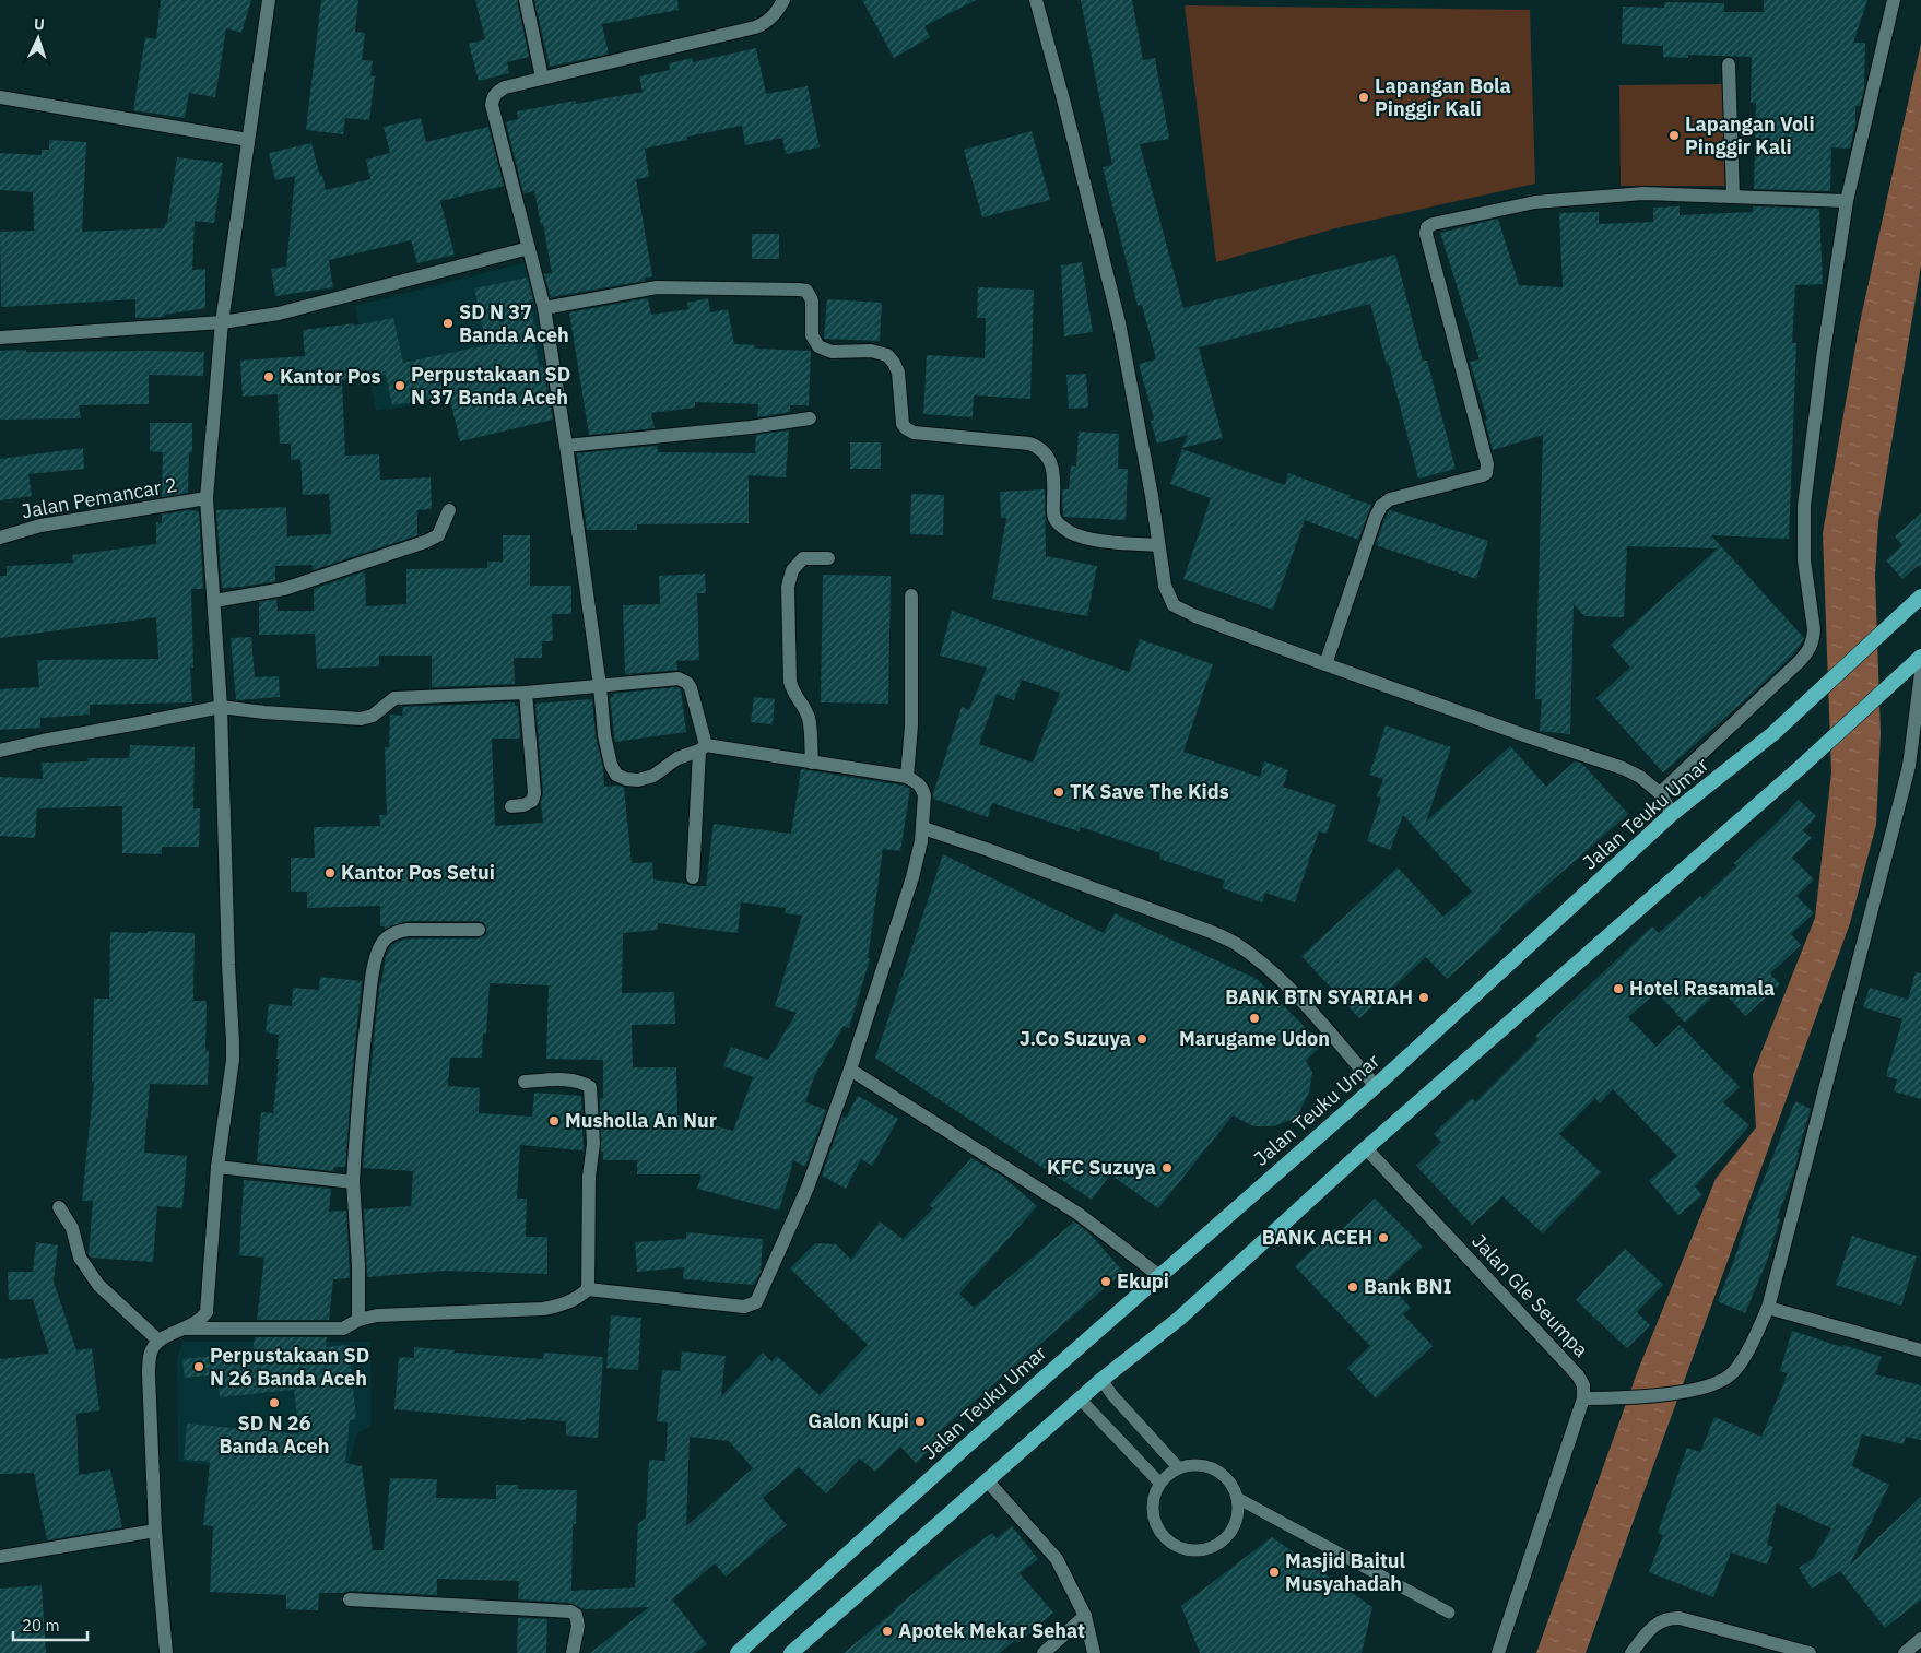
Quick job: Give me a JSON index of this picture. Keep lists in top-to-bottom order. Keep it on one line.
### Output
{"streets":{"highway":["Jalan Teuku Umar"],"street":["Jalan Pemancar 2","Jalan Gle Seumpa"]},"places":["Lapangan Bola Pinggir Kali","Lapangan Voli Pinggir Kali","SD N 37 Banda Aceh","Kantor Pos","Perpustakaan SD N 37 Banda Aceh","TK Save The Kids","Kantor Pos Setui","Hotel Rasamala","BANK BTN SYARIAH","Marugame Udon","J.Co Suzuya","Musholla An Nur","KFC Suzuya","BANK ACEH","Ekupi","Bank BNI","Perpustakaan SD N 26 Banda Aceh","SD N 26 Banda Aceh","Galon Kupi","Masjid Baitul Musyahadah","Apotek Mekar Sehat"],"scale_bar":"20 m","north":"top"}
